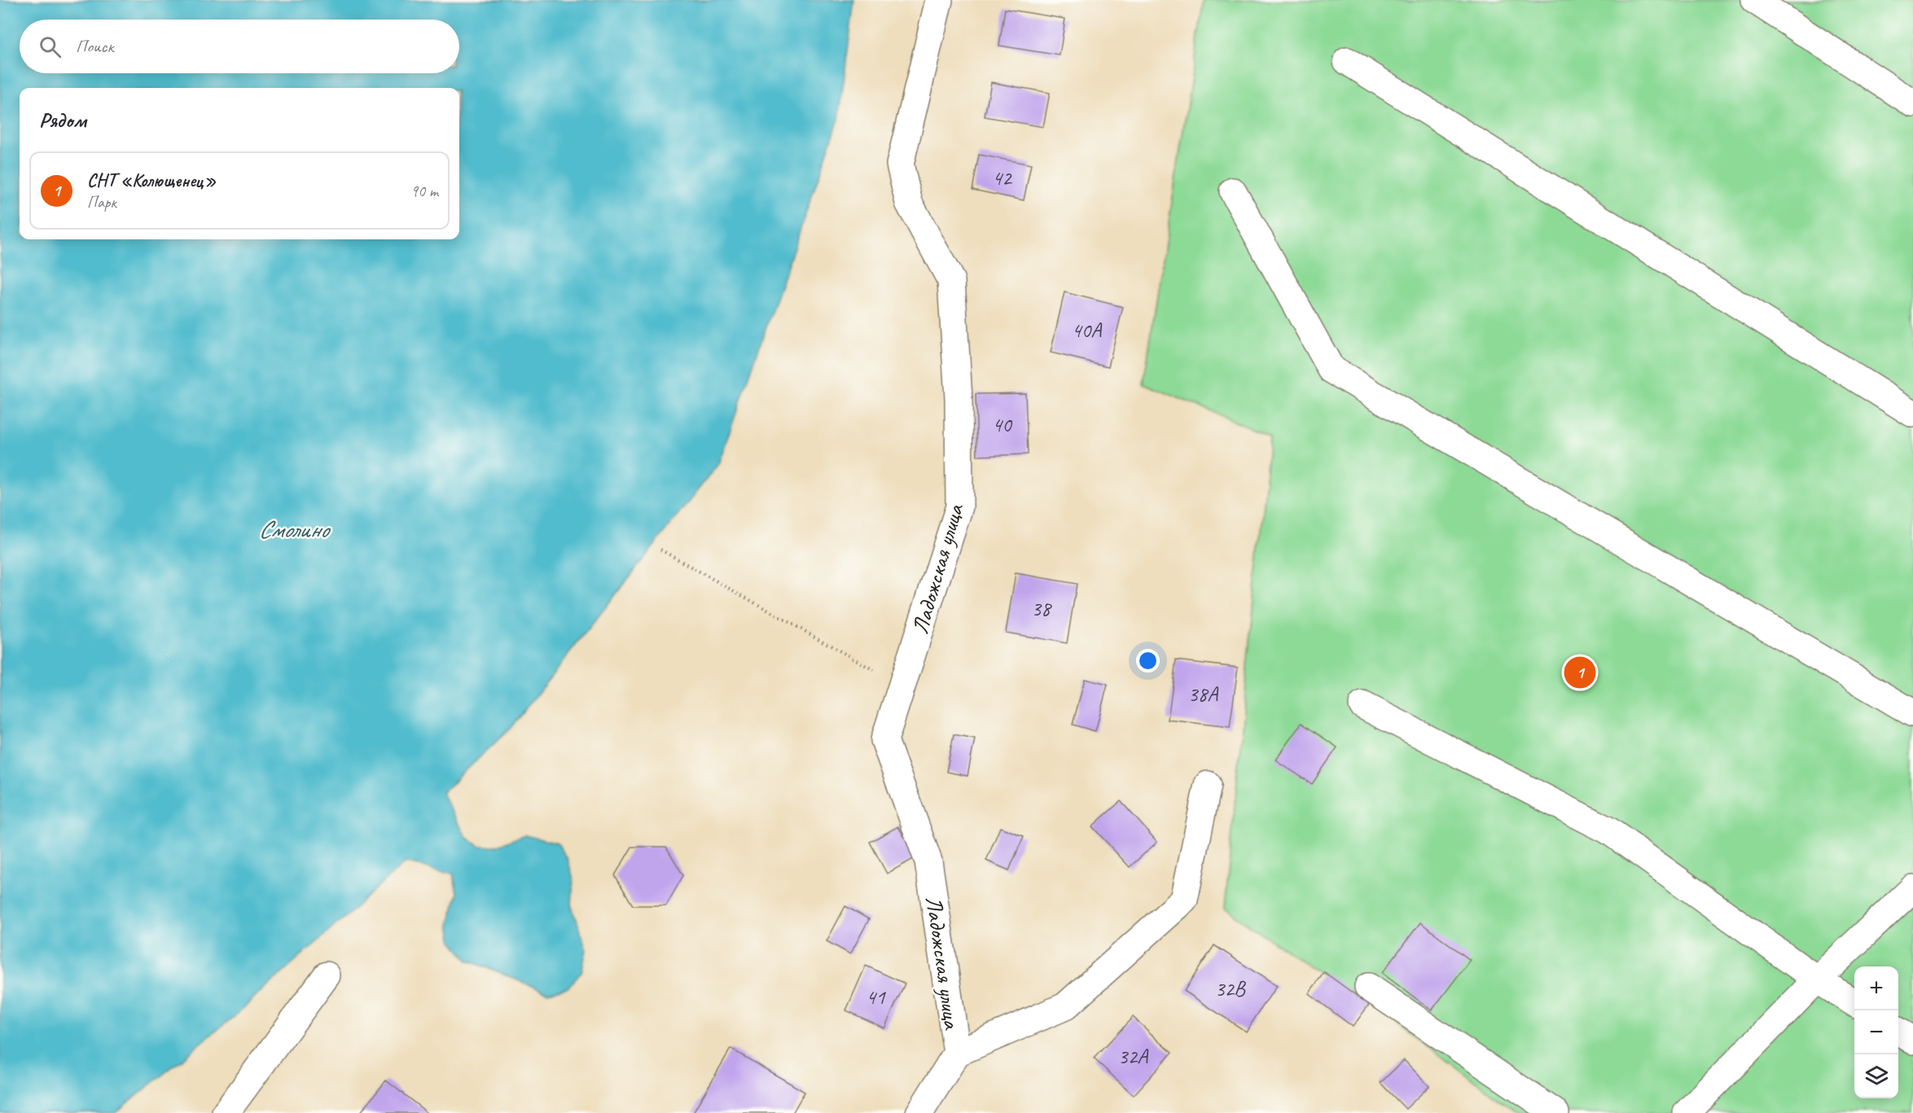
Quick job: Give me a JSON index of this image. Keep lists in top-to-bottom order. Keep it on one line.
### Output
{"streets":{"street":["Ладожская улица"]},"water":["Смолино"],"house_numbers":["42","40А","40","38","38А","32В","41","32А"],"page":{"search":"Поиск","heading":"Рядом","list":[{"mark":"1","name":"СНТ «Колющенец»","note":"Парк","value":"90 m"}],"pins":"1","map_buttons":["+","−"]}}
